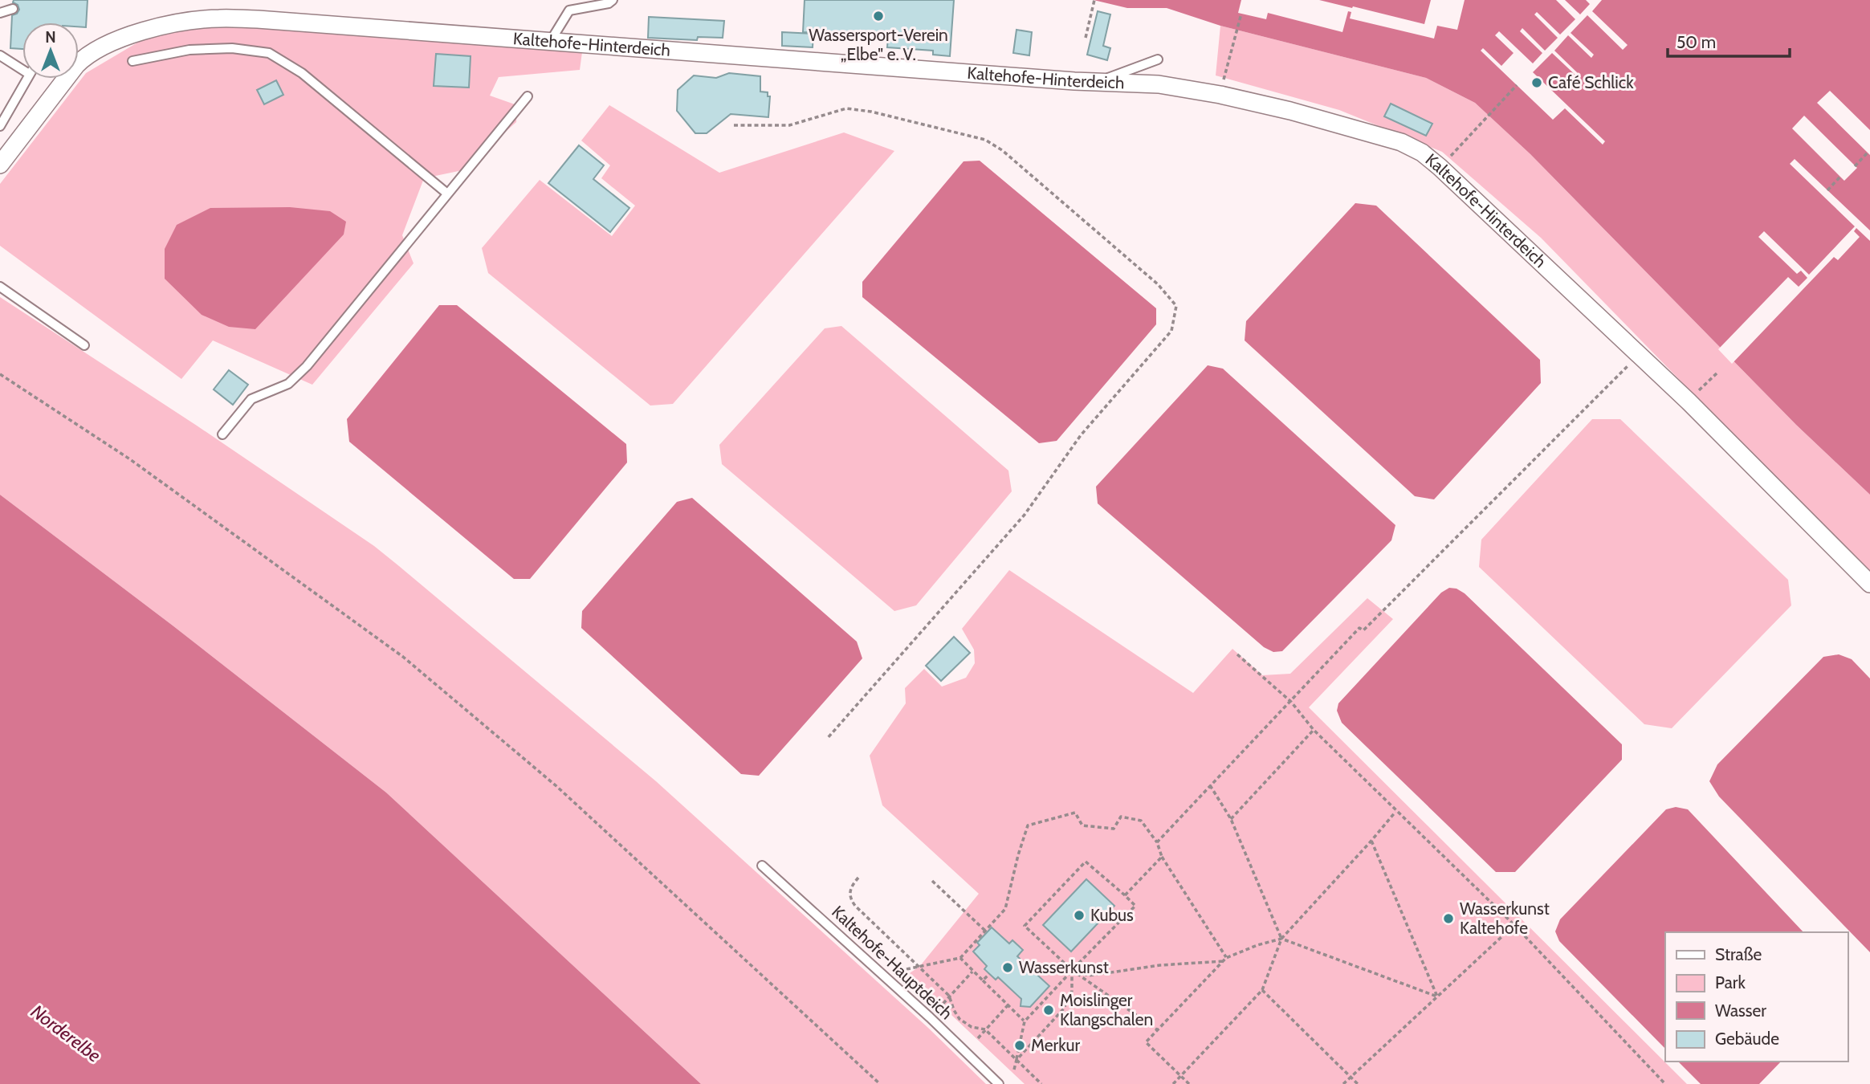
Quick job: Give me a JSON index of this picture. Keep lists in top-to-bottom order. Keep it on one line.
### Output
{"streets":{"street":["Kaltehofe-Hinterdeich"],"lane":["Kaltehofe-Hauptdeich"]},"water":["Norderelbe"],"places":["Wassersport-Verein „Elbe\" e. V.","Café Schlick","Kubus","Wasserkunst Kaltehofe","Wasserkunst","Moislinger Klangschalen","Merkur"],"legend":["Straße","Park","Wasser","Gebäude"],"scale_bar":"50 m","north":"top"}
